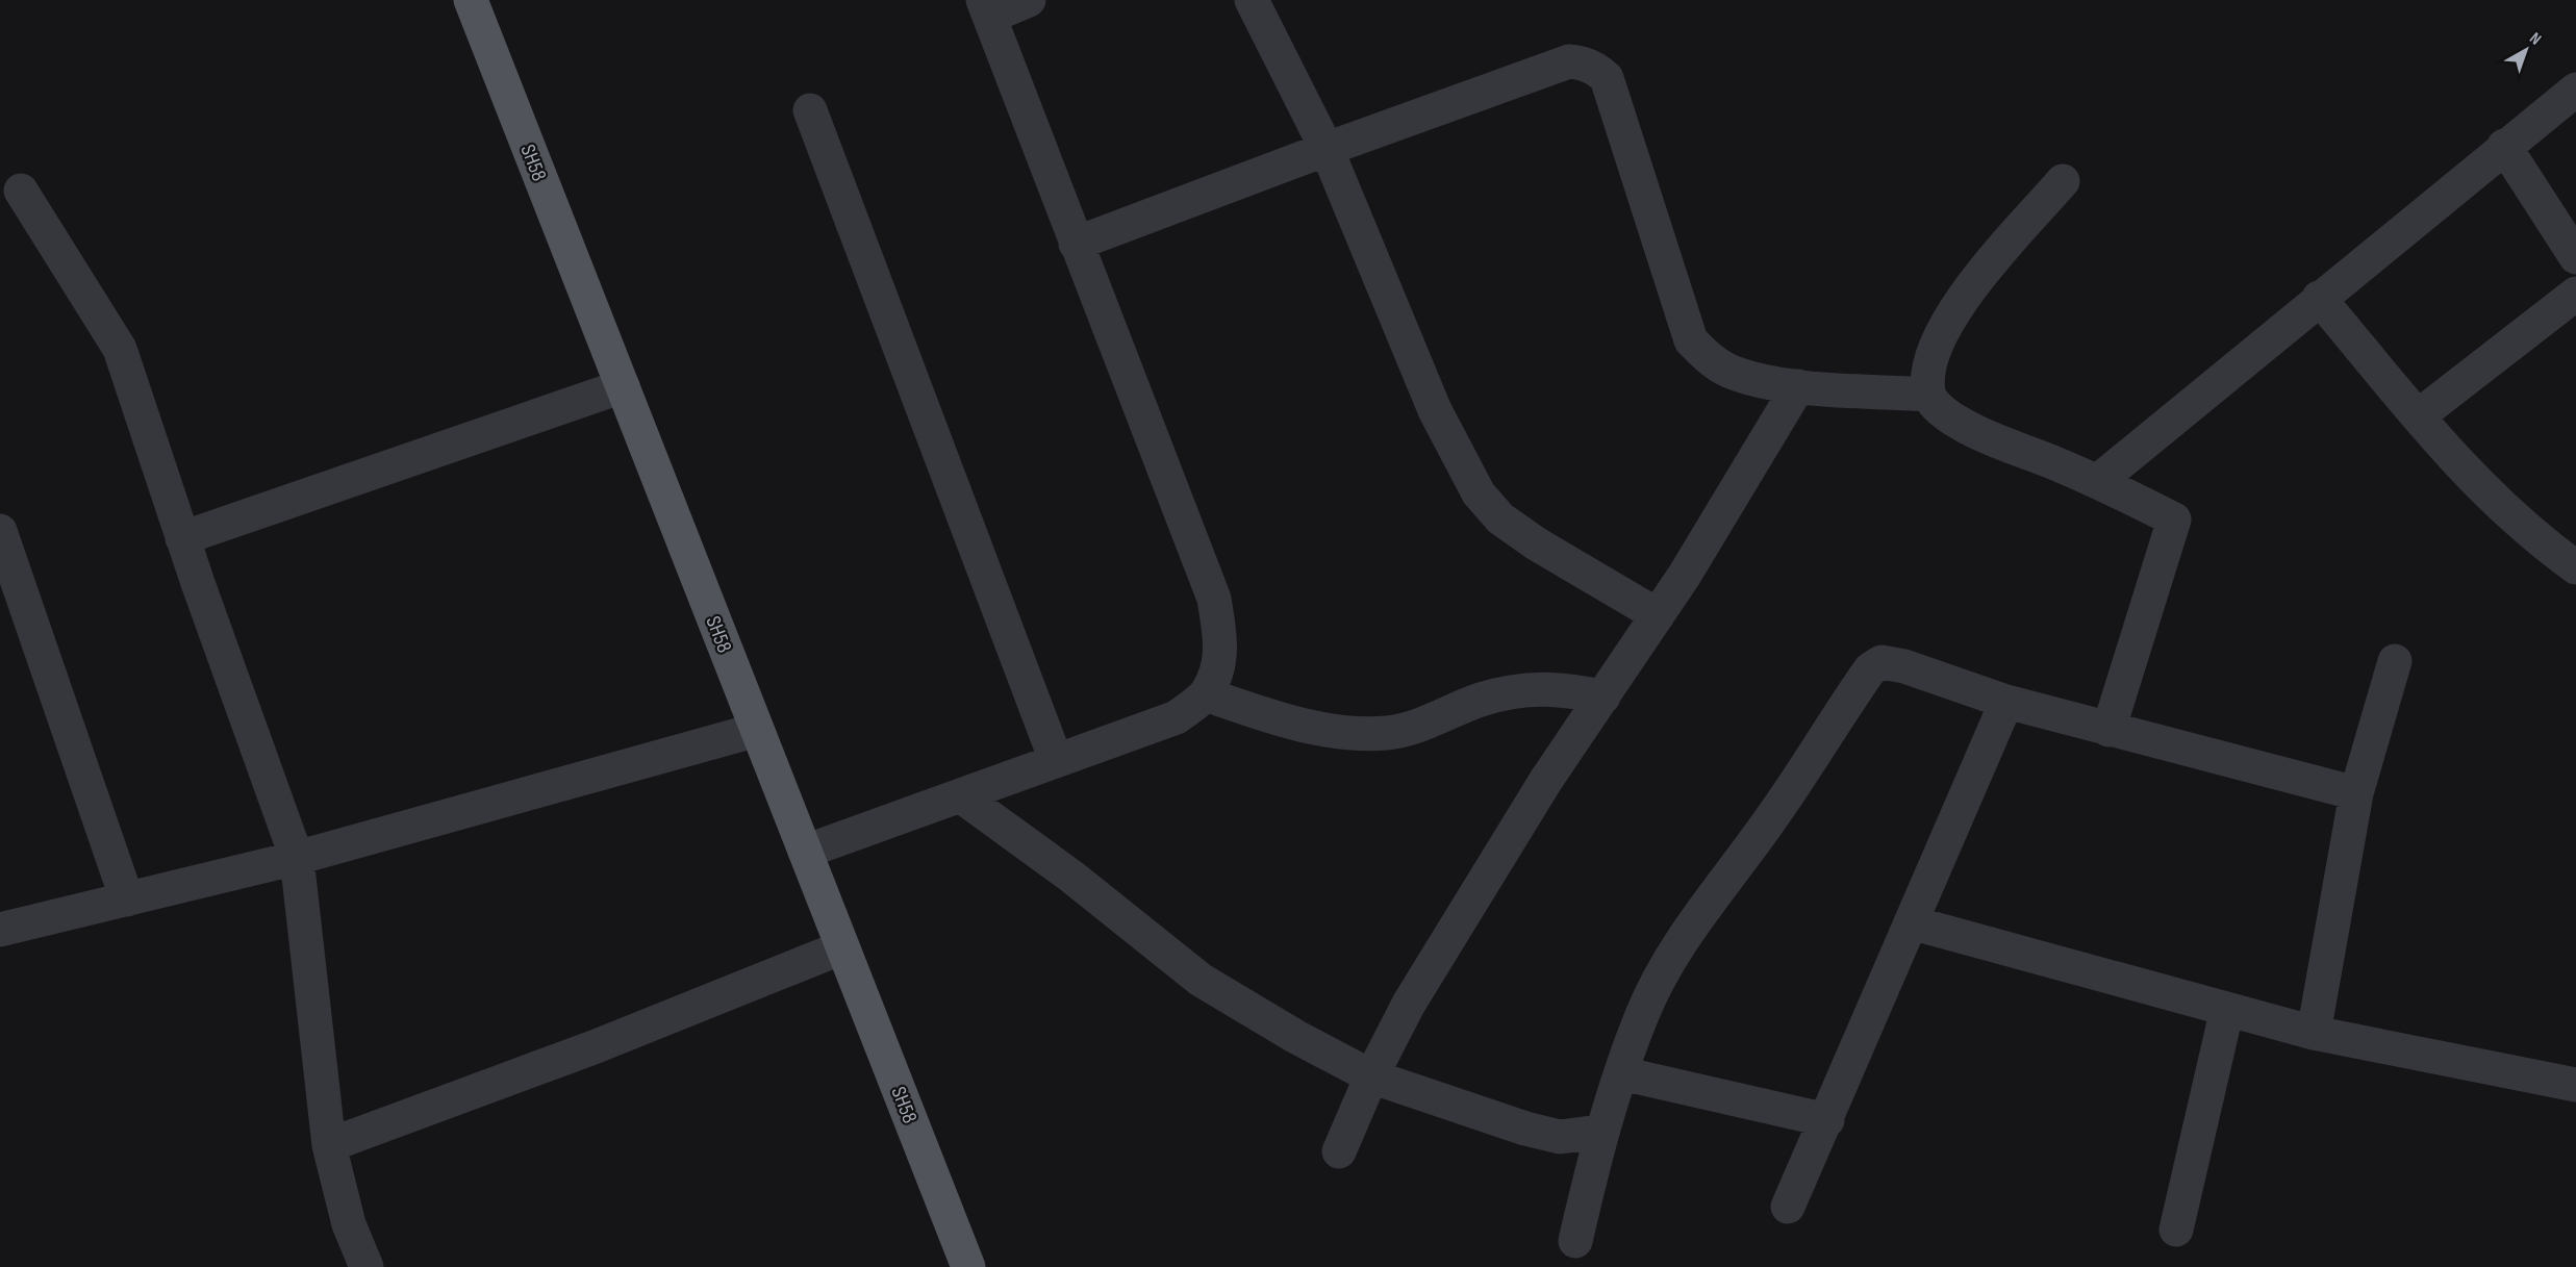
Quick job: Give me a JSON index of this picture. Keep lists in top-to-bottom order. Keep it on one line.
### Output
{"streets":{"main road":["SH58"]},"north":"top right"}
